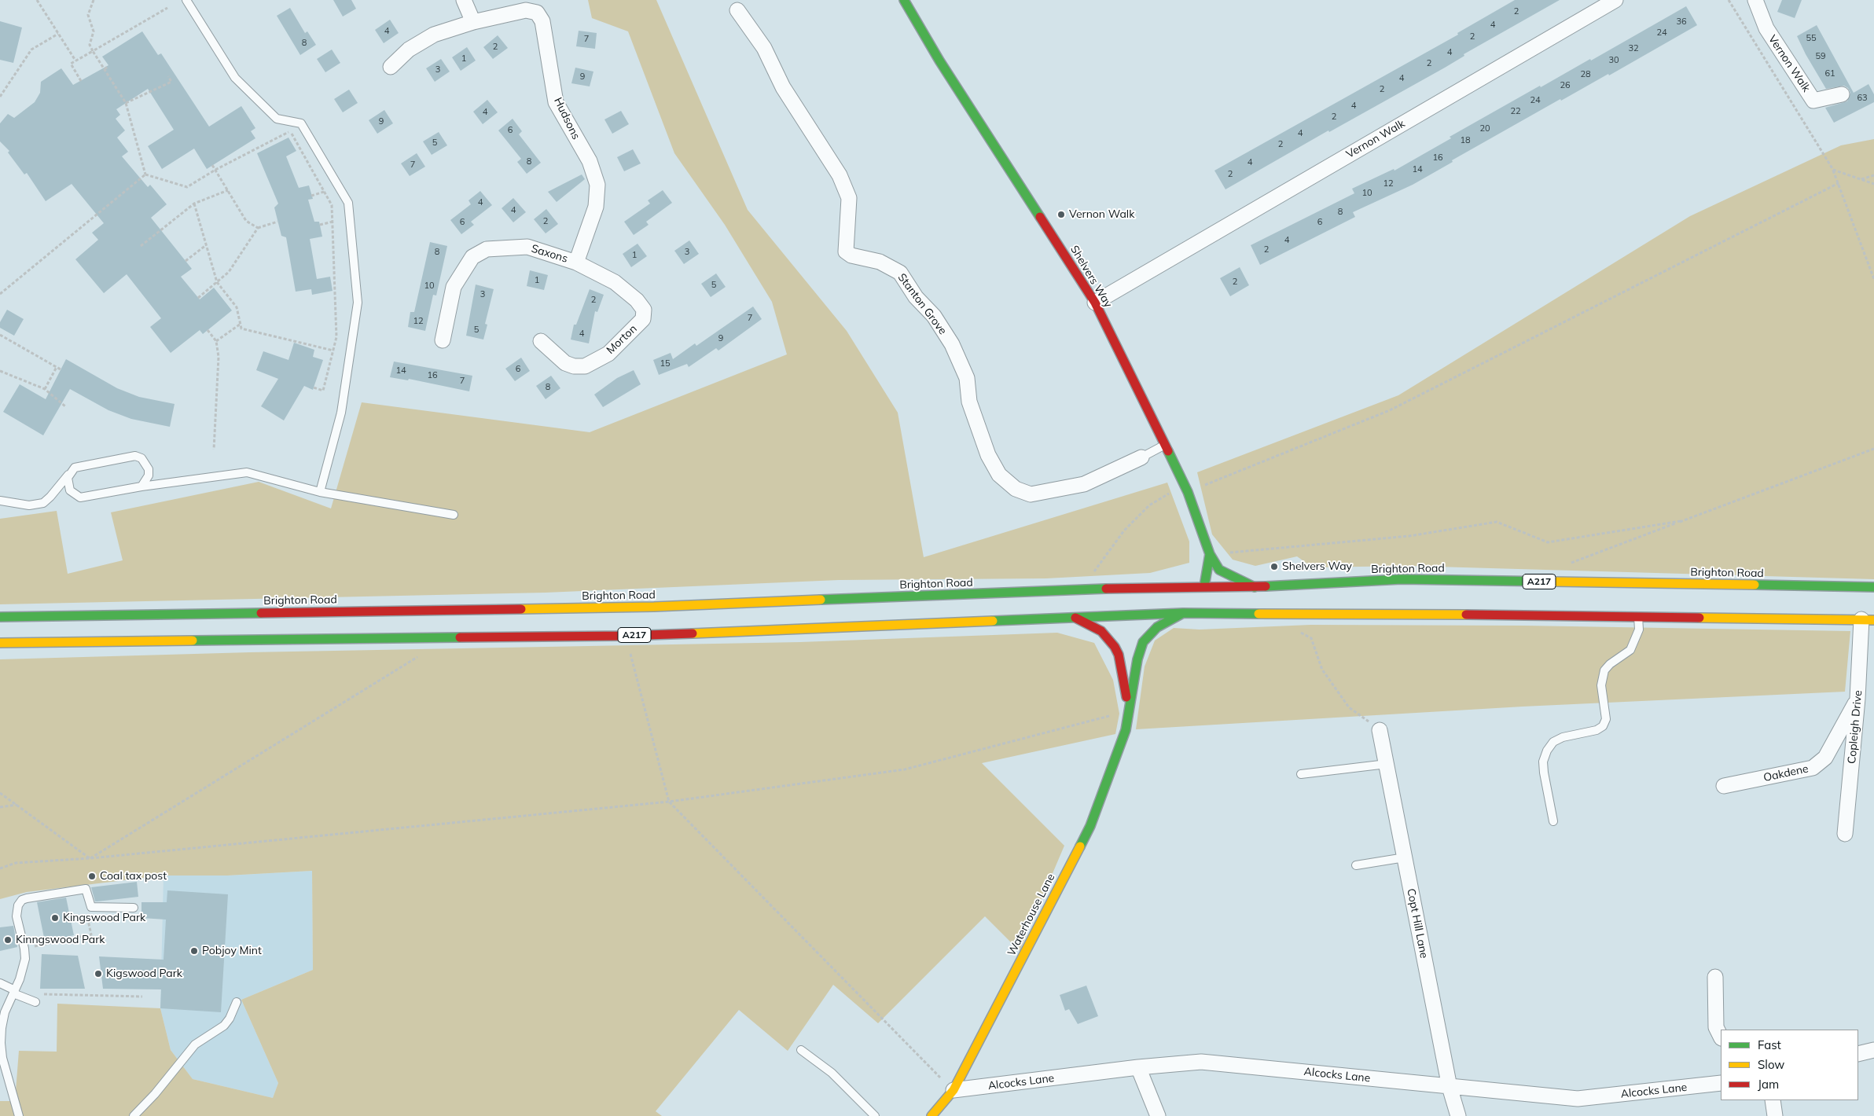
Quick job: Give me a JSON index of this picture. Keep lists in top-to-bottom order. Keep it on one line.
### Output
{"streets":{"main road":["Shelvers Way","Brighton Road","A217","Waterhouse Lane"],"street":["Vernon Walk","Hudsons","Saxons","Stanton Grove","Morton","Copleigh Drive","Oakdene","Copt Hill Lane","Alcocks Lane"]},"crossings":[["Vernon Walk","Shelvers Way"],["Hudsons","Saxons"],["Hudsons","Morton"],["Saxons","Morton"],["Shelvers Way","Brighton Road"],["A217","Copleigh Drive"],["A217","Waterhouse Lane"],["Copleigh Drive","Oakdene"],["Waterhouse Lane","Alcocks Lane"],["Copt Hill Lane","Alcocks Lane"]],"places":["Vernon Walk","Shelvers Way","Coal tax post","Kingswood Park","Kinngswood Park","Pobjoy Mint","Kigswood Park"],"house_numbers":["2","36","4","4","24","2","55","7","8","2","32","4","59","1","30","2","3","61","28","9","4","26","2","63","24","4","22","4","2","9","20","6","4","18","5","2","16","8","4","7","14","2","12","10","4","4","8","2","6","6","4","2","8","3","1","1","2","5","10","3","2","7","12","5","4","9","15","6","14","16","7","8"],"legend":["Fast","Slow","Jam"]}
